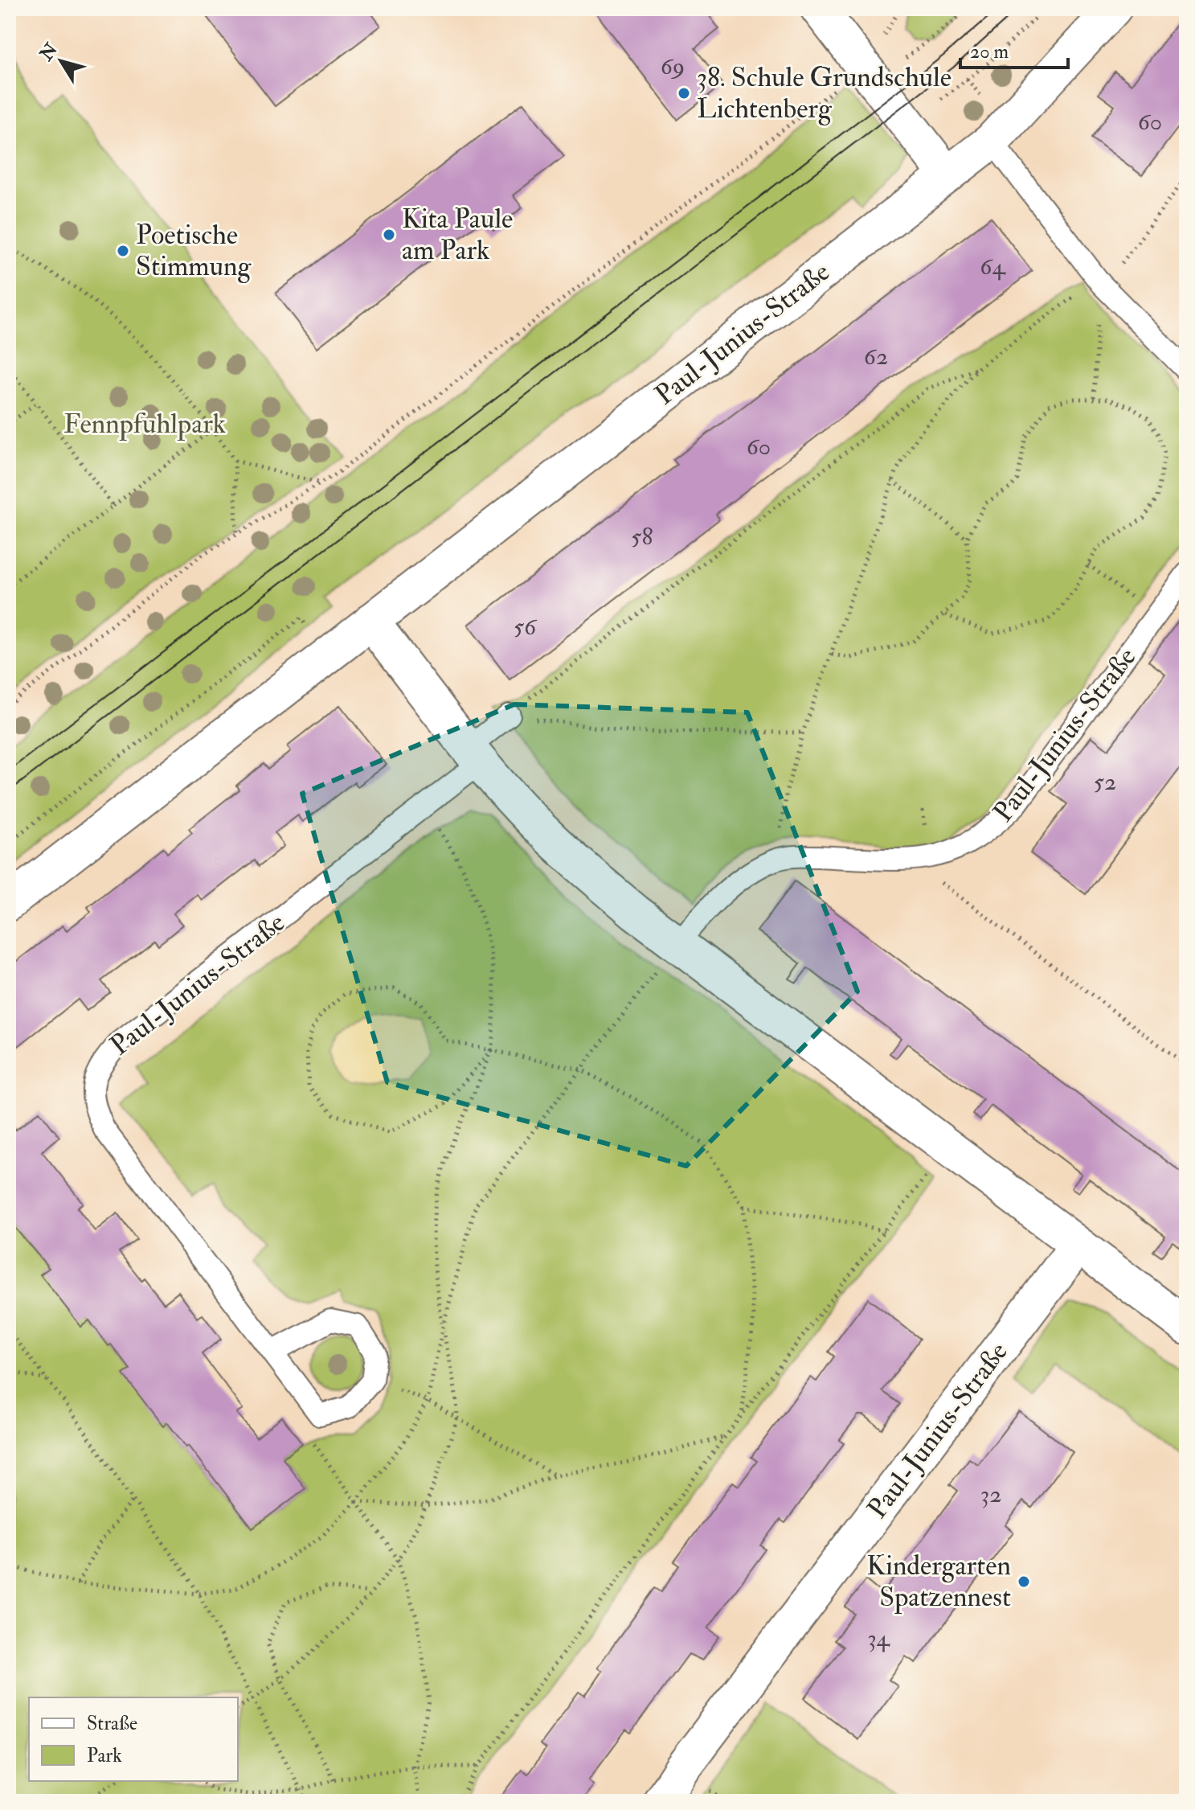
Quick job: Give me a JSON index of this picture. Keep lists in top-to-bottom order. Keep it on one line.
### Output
{"streets":{"street":["Paul-Junius-Straße"]},"parks":["Fennpfuhlpark"],"places":["38. Schule Grundschule Lichtenberg","Kita Paule am Park","Poetische Stimmung","Kindergarten Spatzennest"],"house_numbers":["69","60","64","62","60","58","56","52","32","34"],"legend":["Straße","Park"],"scale_bar":"20 m","north":"top left"}
